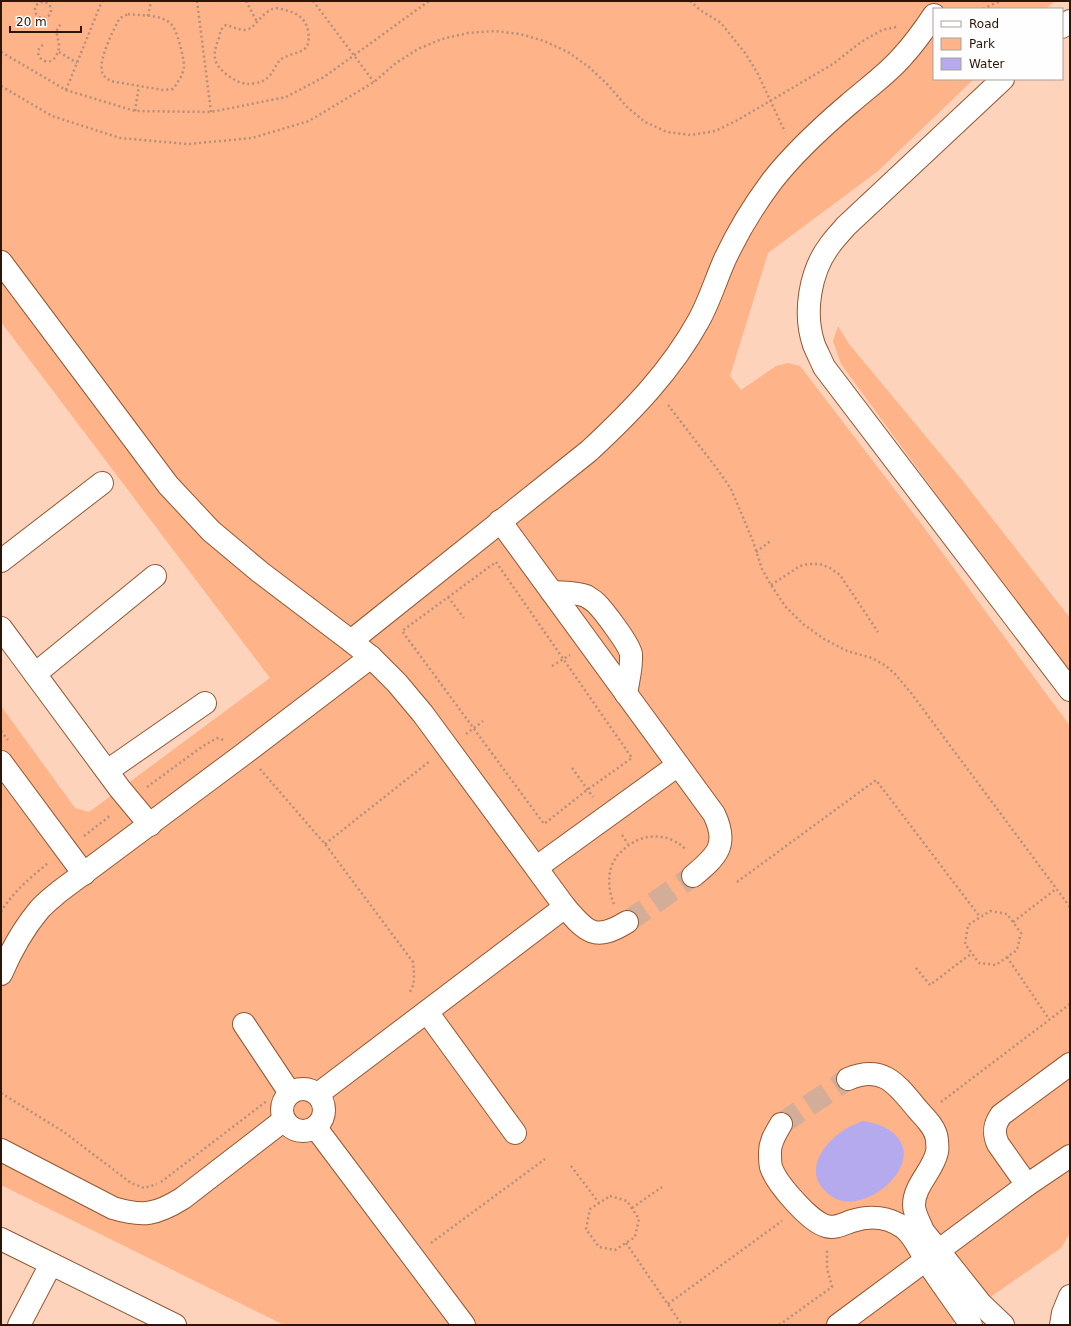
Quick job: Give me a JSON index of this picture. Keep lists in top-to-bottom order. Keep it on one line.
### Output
{"legend":["Road","Park","Water"],"scale_bar":"20 m"}
